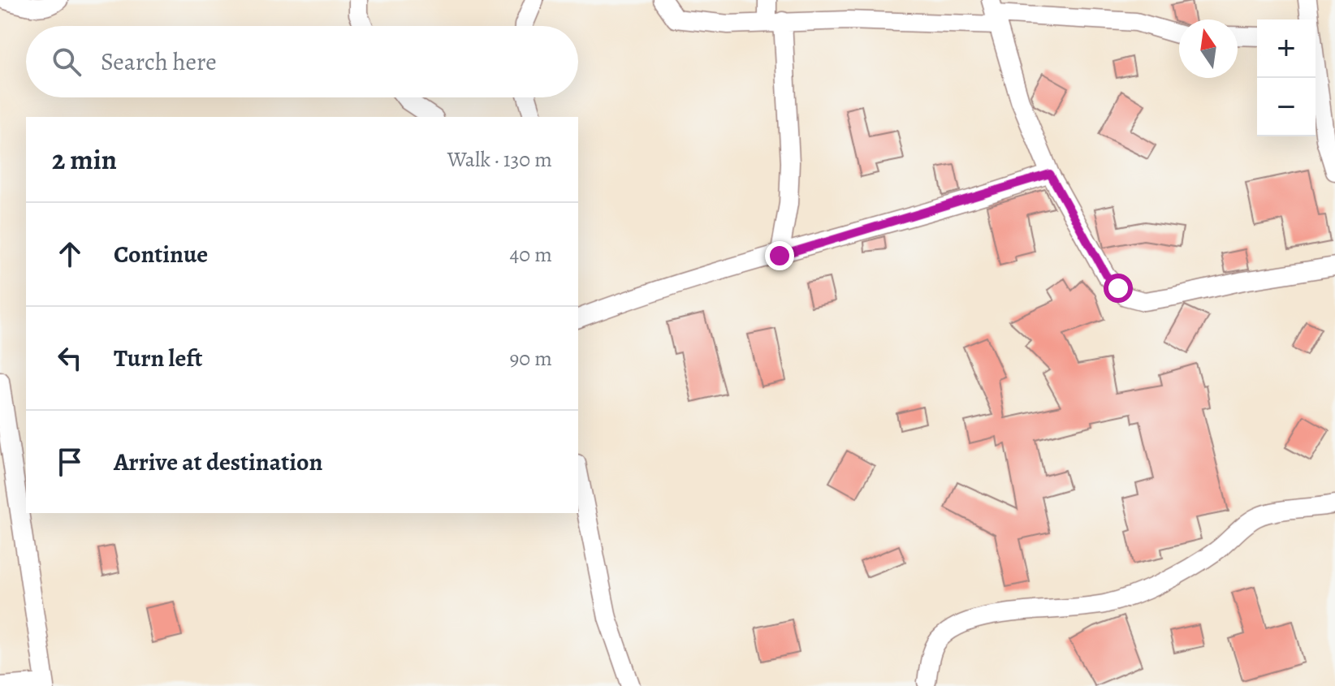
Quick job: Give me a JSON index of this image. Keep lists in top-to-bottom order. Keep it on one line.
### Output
{"north":"top","page":{"map_buttons":["+","−"],"search":"Search here","heading":["2 min","Walk · 130 m"],"list":[["Continue","40 m"],["Turn left","90 m"],"Arrive at destination"]}}
